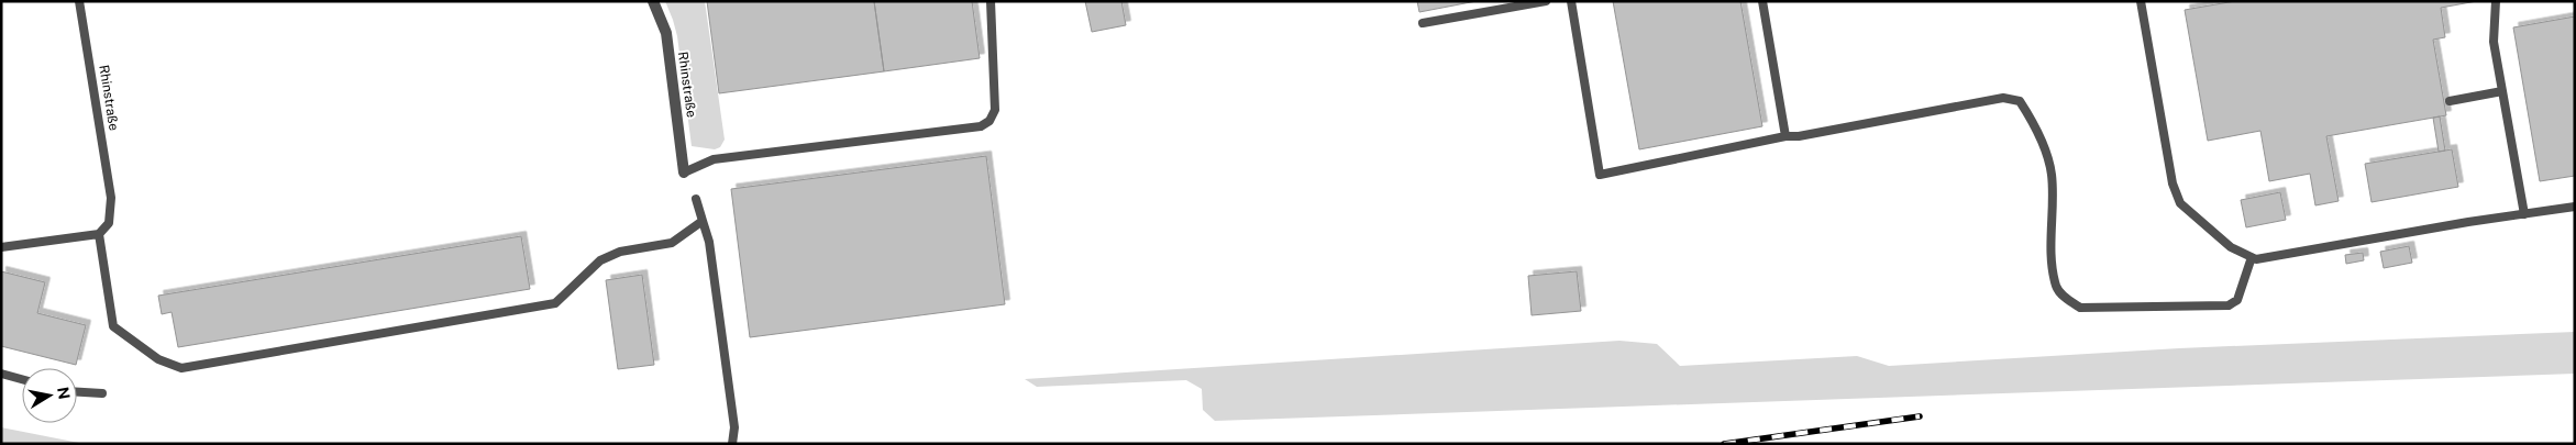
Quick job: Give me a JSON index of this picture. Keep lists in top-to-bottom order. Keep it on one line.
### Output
{"streets":{"street":["Rhinstraße"]},"north":"right"}
